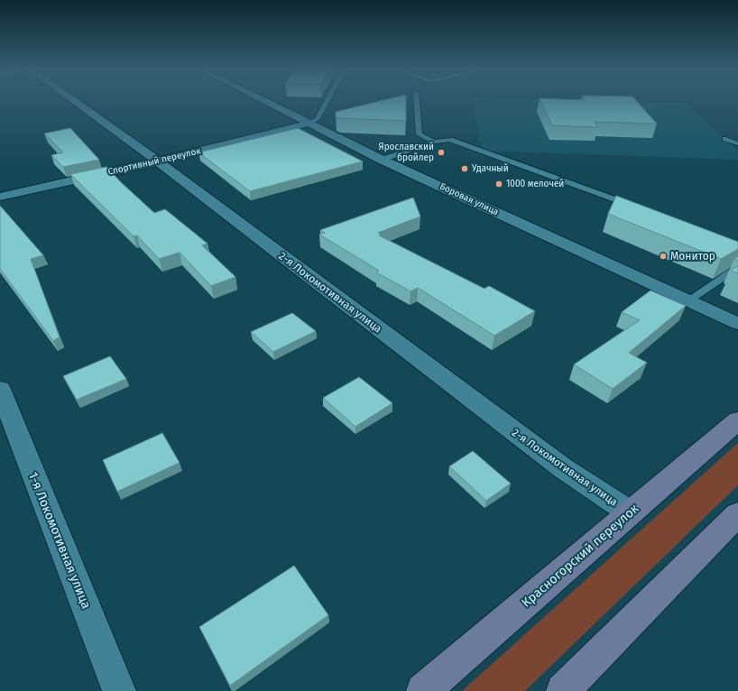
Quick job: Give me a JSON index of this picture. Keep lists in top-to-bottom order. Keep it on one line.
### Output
{"streets":{"main road":["Красногорский переулок"],"street":["Спортивный переулок","Боровая улица","2-я Локомотивная улица","1-я Локомотивная улица"]},"crossings":[["Спортивный переулок","Боровая улица"],["Спортивный переулок","2-я Локомотивная улица"],["2-я Локомотивная улица","Красногорский переулок"]],"places":["Ярославский бройлер","Удачный","1000 мелочей","Монитор"]}
